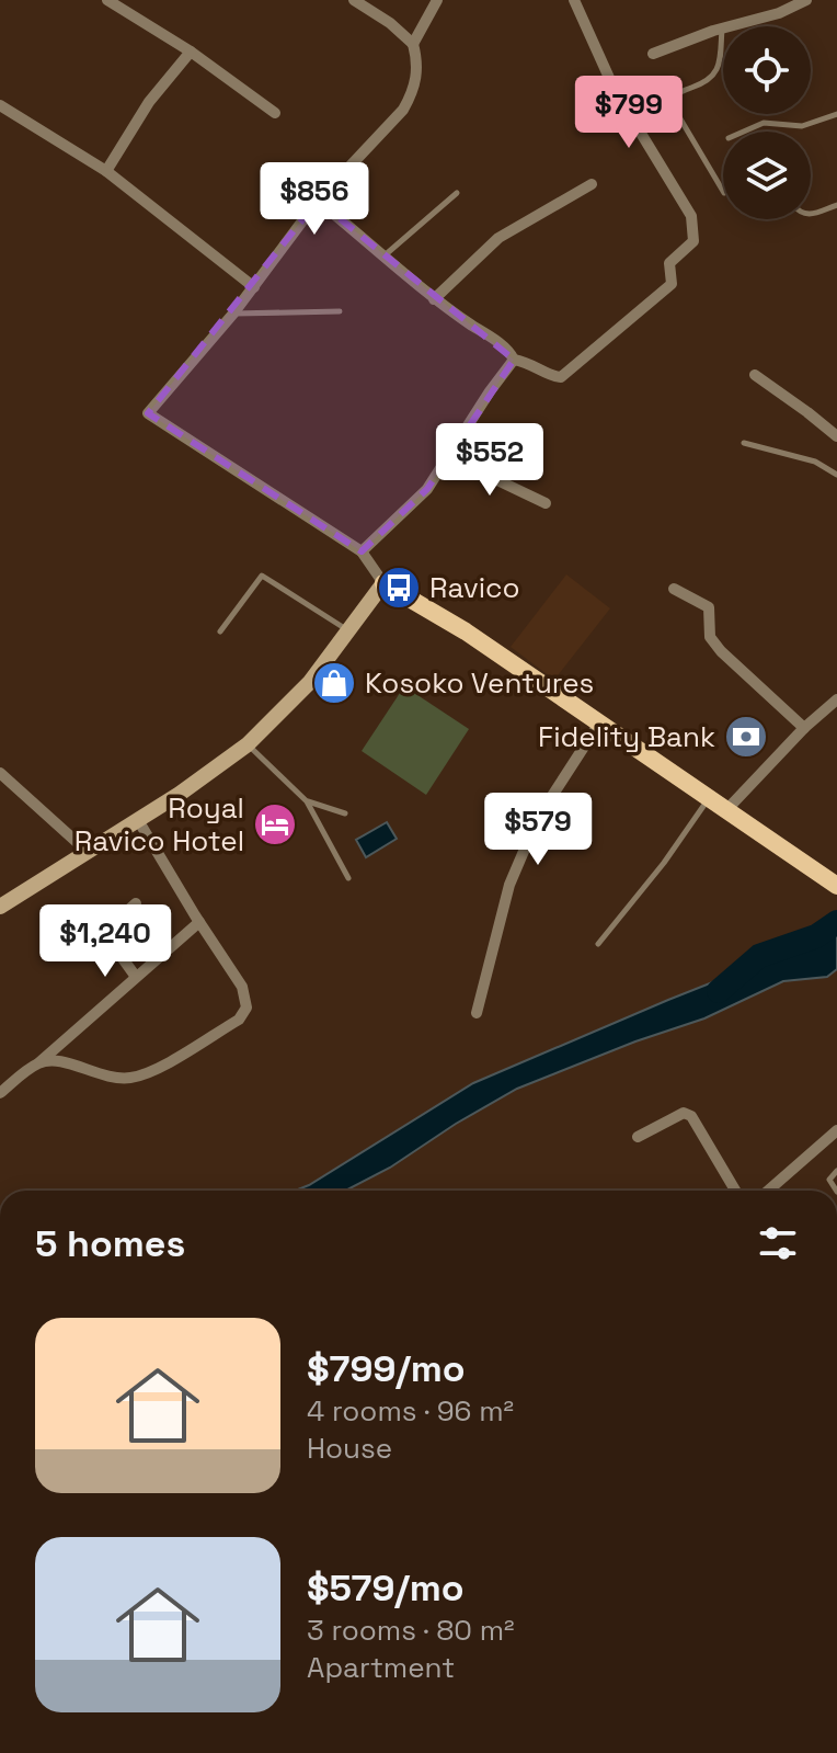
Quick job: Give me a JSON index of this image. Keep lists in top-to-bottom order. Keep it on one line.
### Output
{"places":{"bus stop":["Ravico"],"shop":["Kosoko Ventures"],"bank":["Fidelity Bank"],"hotel":["Royal Ravico Hotel"]},"page":{"price":["$799","$856","$552","$579","$1,240"],"heading":"5 homes","list":[{"name":"$799/mo","note":"4 rooms · 96 m² · House"},{"name":"$579/mo","note":"3 rooms · 80 m² · Apartment"}]}}
